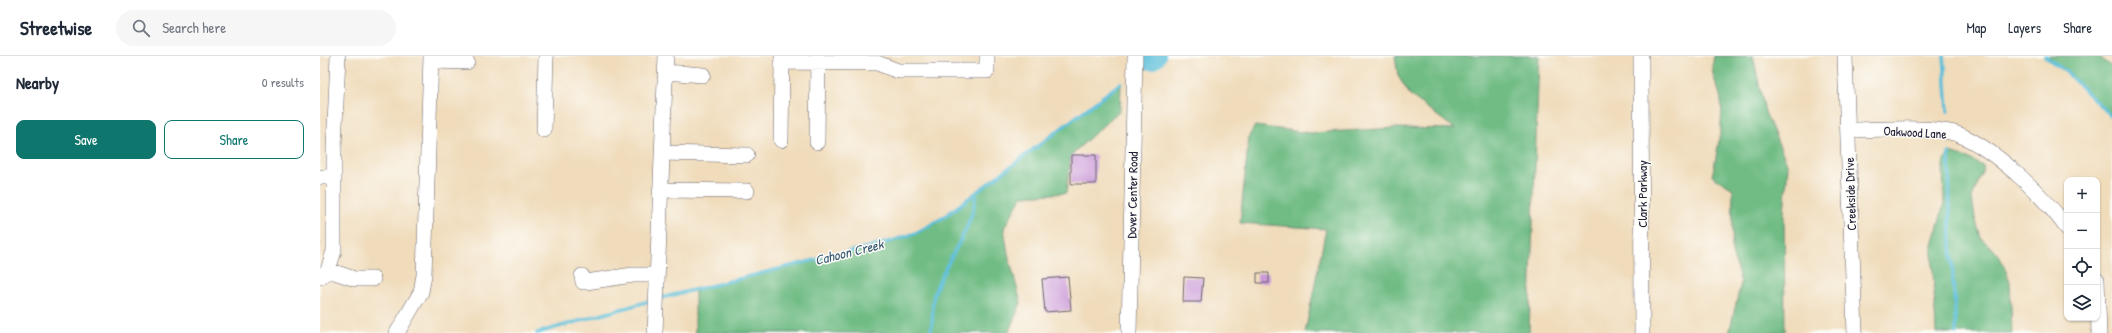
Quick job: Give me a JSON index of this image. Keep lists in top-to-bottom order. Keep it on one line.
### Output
{"streets":{"street":["Oakwood Lane","Clark Parkway","Creekside Drive","Dover Center Road"]},"crossings":[["Oakwood Lane","Creekside Drive"]],"water":["Cahoon Creek"],"page":{"header":"Streetwise","search":"Search here","nav":["Map","Layers","Share"],"heading":["Nearby","0 results"],"buttons":["Save","Share"],"map_buttons":["+","−"]}}
